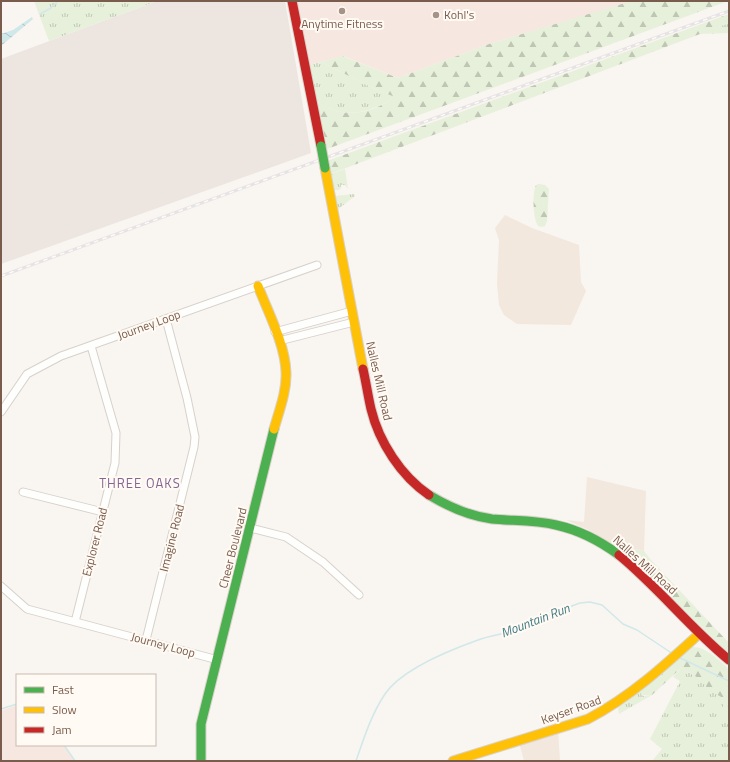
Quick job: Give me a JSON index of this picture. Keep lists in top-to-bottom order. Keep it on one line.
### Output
{"streets":{"street":["Journey Loop","Nalles Mill Road","Imagine Road","Explorer Road","Cheer Boulevard","Keyser Road"]},"crossings":[["Journey Loop","Imagine Road"],["Journey Loop","Explorer Road"],["Journey Loop","Cheer Boulevard"],["Nalles Mill Road","Keyser Road"]],"districts":["THREE OAKS"],"water":["Mountain Run"],"places":["Anytime Fitness","Kohl's"],"legend":["Fast","Slow","Jam"]}
